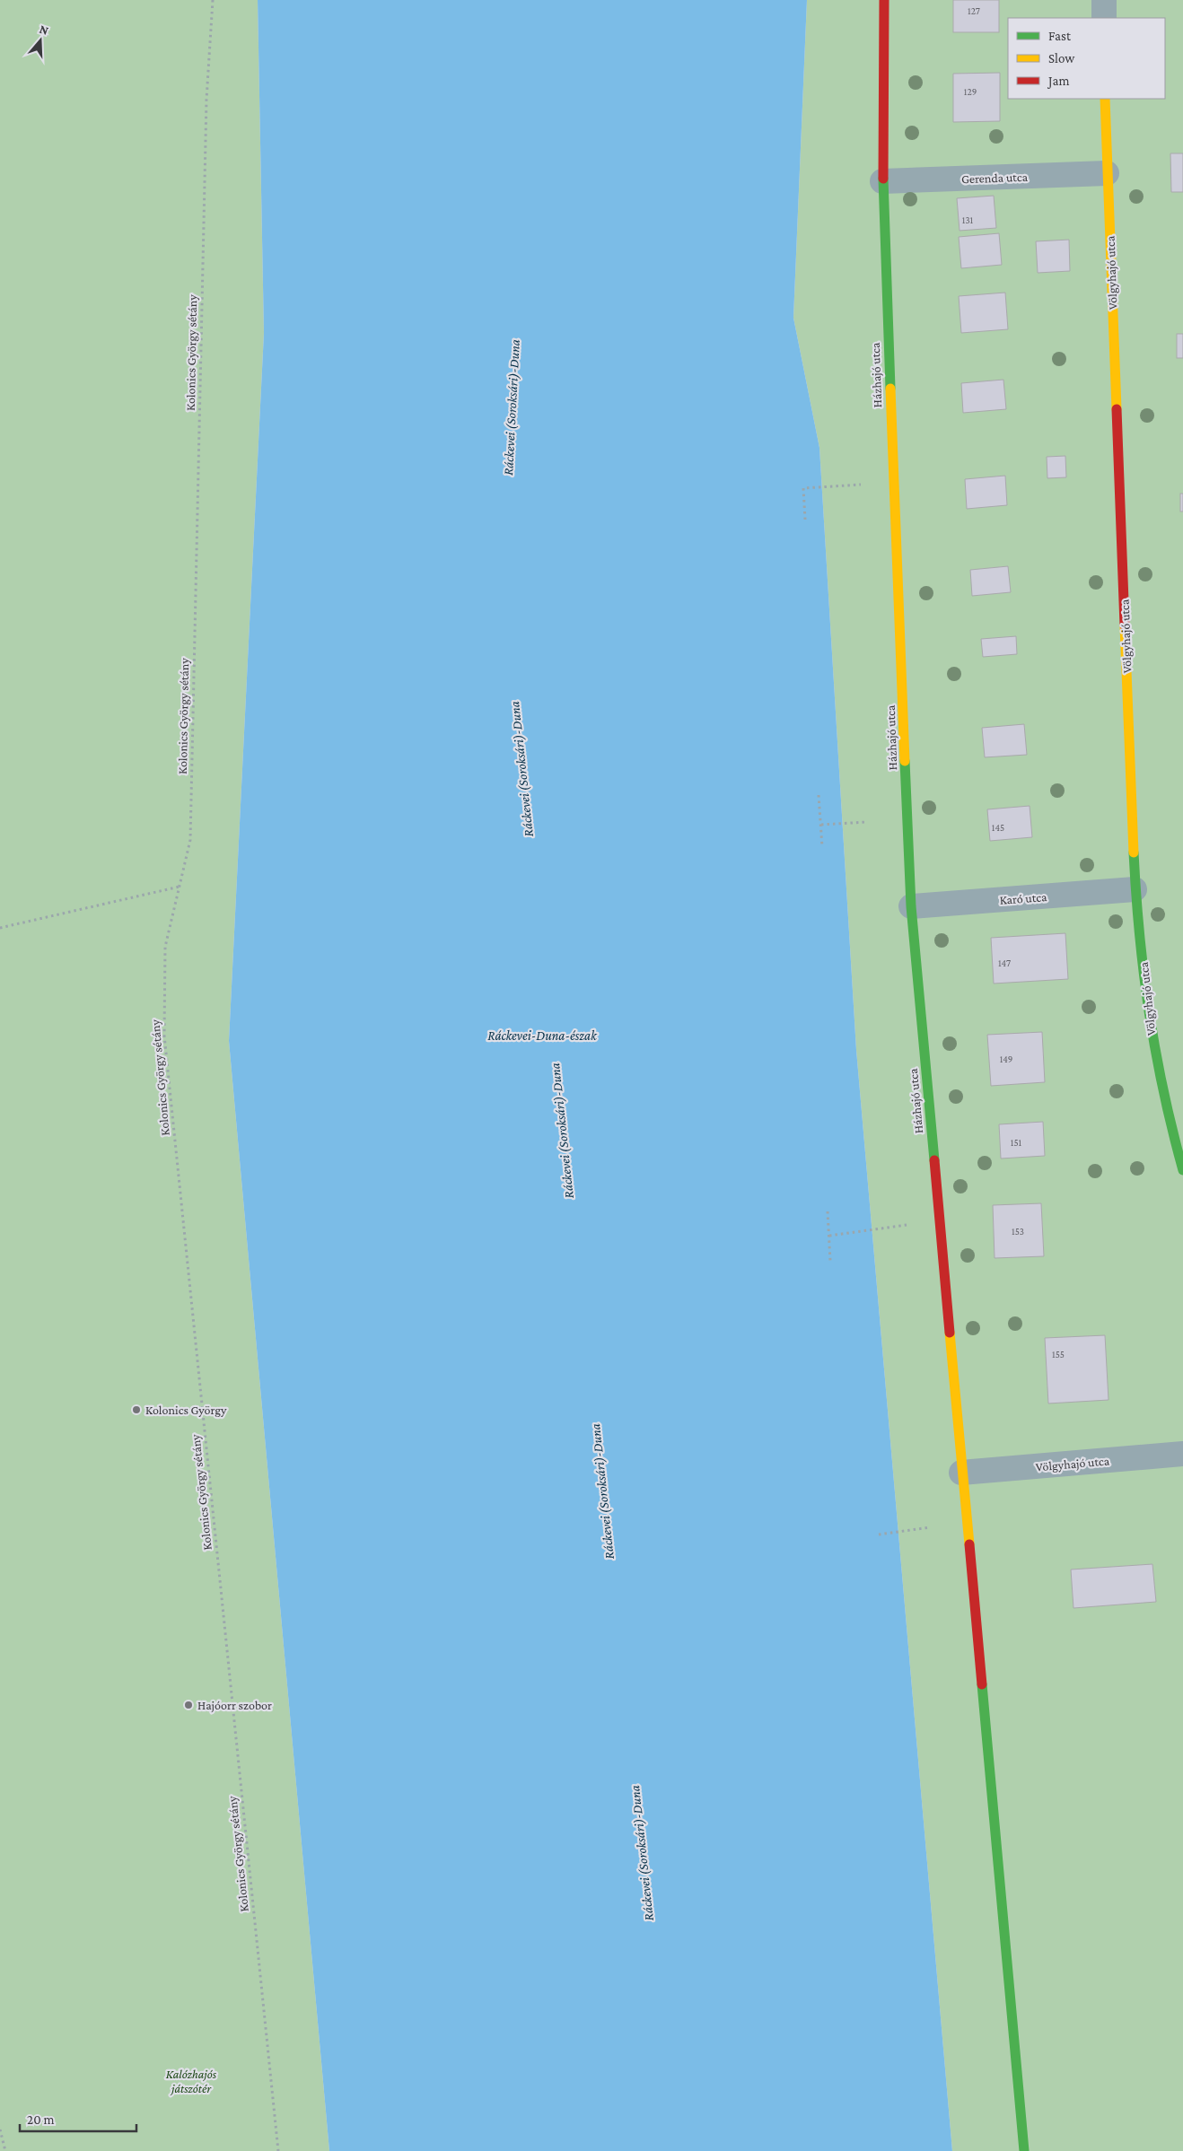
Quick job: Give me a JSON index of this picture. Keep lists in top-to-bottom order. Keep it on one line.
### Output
{"streets":{"street":["Gerenda utca","Völgyhajó utca","Házhajó utca","Karó utca"],"path":["Kolonics György sétány"]},"crossings":[["Gerenda utca","Völgyhajó utca"],["Gerenda utca","Házhajó utca"],["Völgyhajó utca","Házhajó utca"],["Völgyhajó utca","Karó utca"],["Házhajó utca","Karó utca"]],"water":["Ráckevei (Soroksári)-Duna","Ráckevei-Duna-észak"],"parks":["Kalózhajós játszótér"],"places":["Kolonics György","Hajóorr szobor"],"house_numbers":["127","129","131","145","147","149","151","153","155"],"legend":["Fast","Slow","Jam"],"scale_bar":"20 m","north":"top"}
